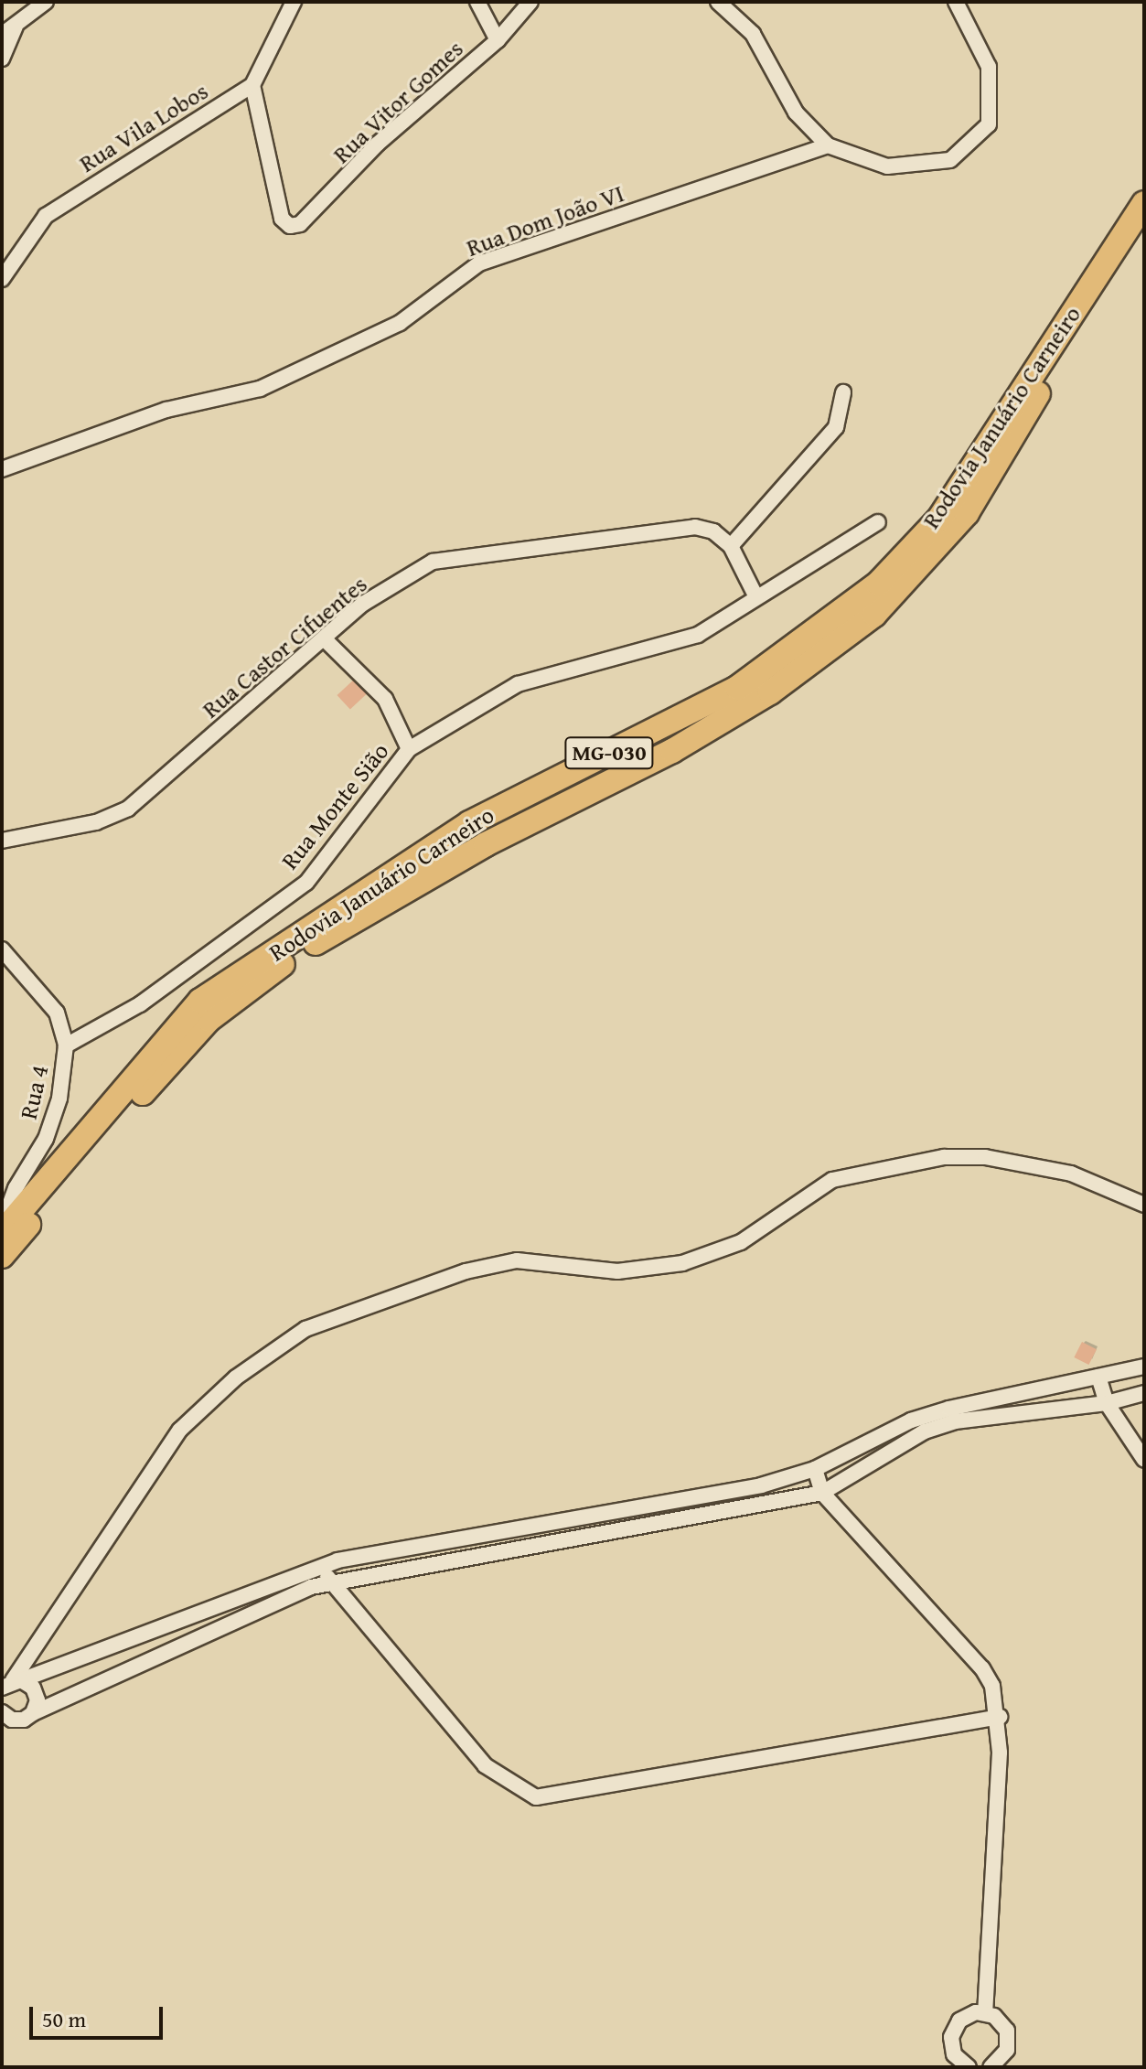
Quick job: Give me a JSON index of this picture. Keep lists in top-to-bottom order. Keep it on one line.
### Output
{"streets":{"highway":["Rodovia Januário Carneiro","MG-030"],"street":["Rua Vitor Gomes","Rua Vila Lobos","Rua Dom João VI","Rua Castor Cifuentes","Rua Monte Sião","Rua 4"]},"crossings":[["Rua Vitor Gomes","Rua Vila Lobos"],["Rua Monte Sião","Rua 4"]],"scale_bar":"50 m"}
